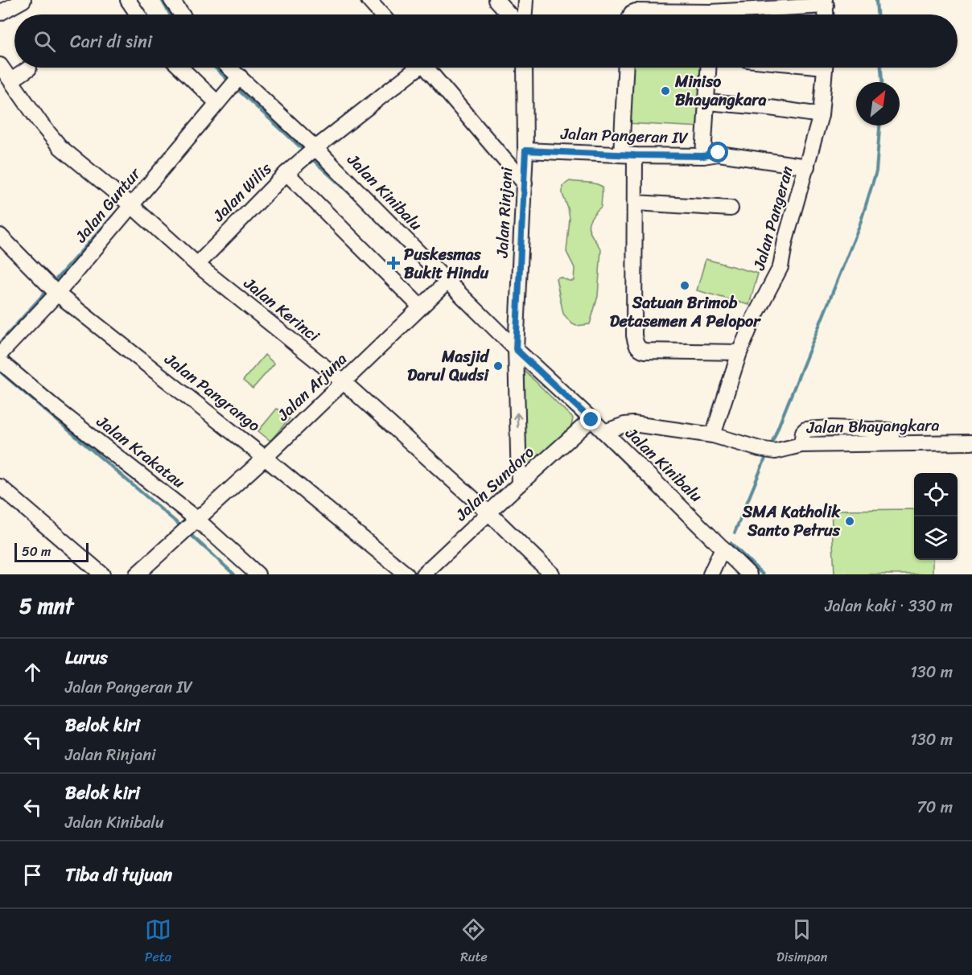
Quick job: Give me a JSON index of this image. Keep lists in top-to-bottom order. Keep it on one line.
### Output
{"streets":{"street":["Jalan Pangeran IV","Jalan Wilis","Jalan Kinibalu","Jalan Guntur","Jalan Rinjani","Jalan Pangeran","Jalan Kerinci","Jalan Arjuna","Jalan Pangrango","Jalan Bhayangkara","Jalan Krakatau","Jalan Sundoro"]},"crossings":[["Jalan Pangeran IV","Jalan Rinjani"],["Jalan Pangeran IV","Jalan Pangeran"],["Jalan Wilis","Jalan Kinibalu"],["Jalan Wilis","Jalan Kerinci"],["Jalan Kinibalu","Jalan Guntur"],["Jalan Kinibalu","Jalan Rinjani"],["Jalan Kinibalu","Jalan Arjuna"],["Jalan Kinibalu","Jalan Sundoro"],["Jalan Guntur","Jalan Kerinci"],["Jalan Guntur","Jalan Pangrango"],["Jalan Rinjani","Jalan Sundoro"],["Jalan Pangeran","Jalan Bhayangkara"],["Jalan Kerinci","Jalan Arjuna"],["Jalan Kerinci","Jalan Sundoro"],["Jalan Arjuna","Jalan Pangrango"],["Jalan Arjuna","Jalan Krakatau"]],"places":{"other":["Miniso Bhayangkara","Satuan Brimob Detasemen A Pelopor","Masjid Darul Qudsi","SMA Katholik Santo Petrus"],"health":["Puskesmas Bukit Hindu"]},"scale_bar":"50 m","north":"top right","page":{"search":"Cari di sini","scale":"50 m","heading":["5 mnt","Jalan kaki · 330 m"],"list":[["Lurus","Jalan Pangeran IV","130 m"],["Belok kiri","Jalan Rinjani","130 m"],["Belok kiri","Jalan Kinibalu","70 m"],"Tiba di tujuan"],"nav":["Peta","Rute","Disimpan"]}}
